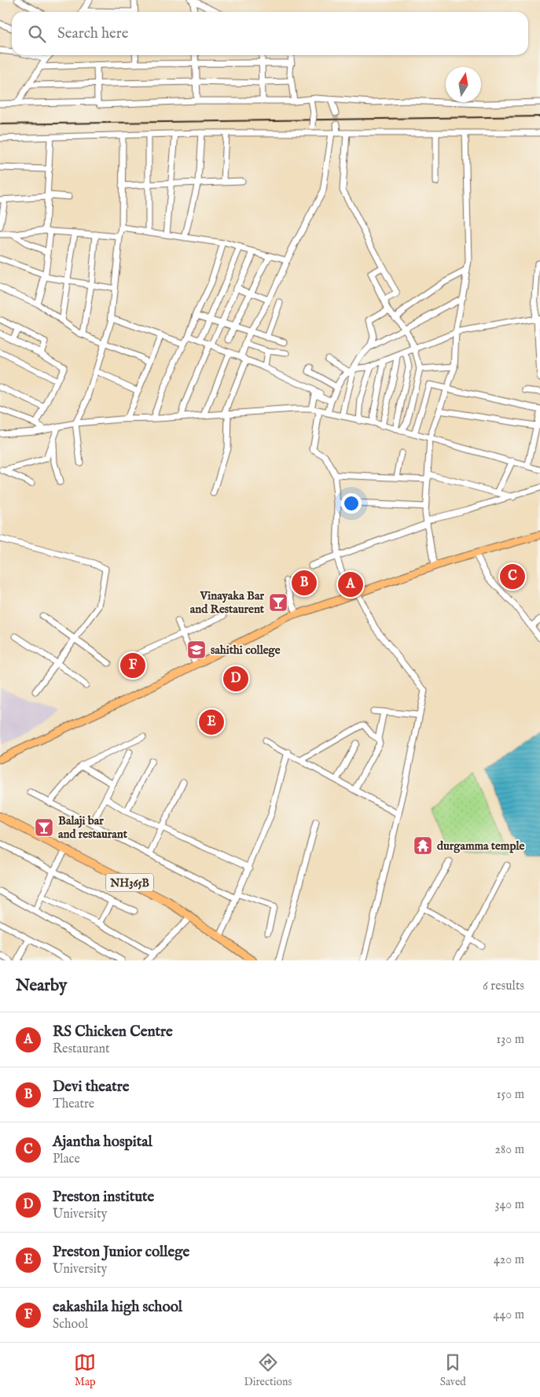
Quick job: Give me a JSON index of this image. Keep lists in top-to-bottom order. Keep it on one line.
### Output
{"streets":{"highway":["NH365B"]},"places":{"bar":["Vinayaka Bar and Restaurent","Balaji bar and restaurant"],"school or university":["sahithi college"],"temple":["durgamma temple"]},"north":"top","page":{"search":"Search here","pins":["C","B","A","F","D","E"],"heading":["Nearby","6 results"],"list":[{"mark":"A","name":"RS Chicken Centre","note":"Restaurant","value":"130 m"},{"mark":"B","name":"Devi theatre","note":"Theatre","value":"150 m"},{"mark":"C","name":"Ajantha hospital","note":"Place","value":"280 m"},{"mark":"D","name":"Preston institute","note":"University","value":"340 m"},{"mark":"E","name":"Preston Junior college","note":"University","value":"420 m"},{"mark":"F","name":"eakashila high school","note":"School","value":"440 m"}],"nav":["Map","Directions","Saved"]}}
